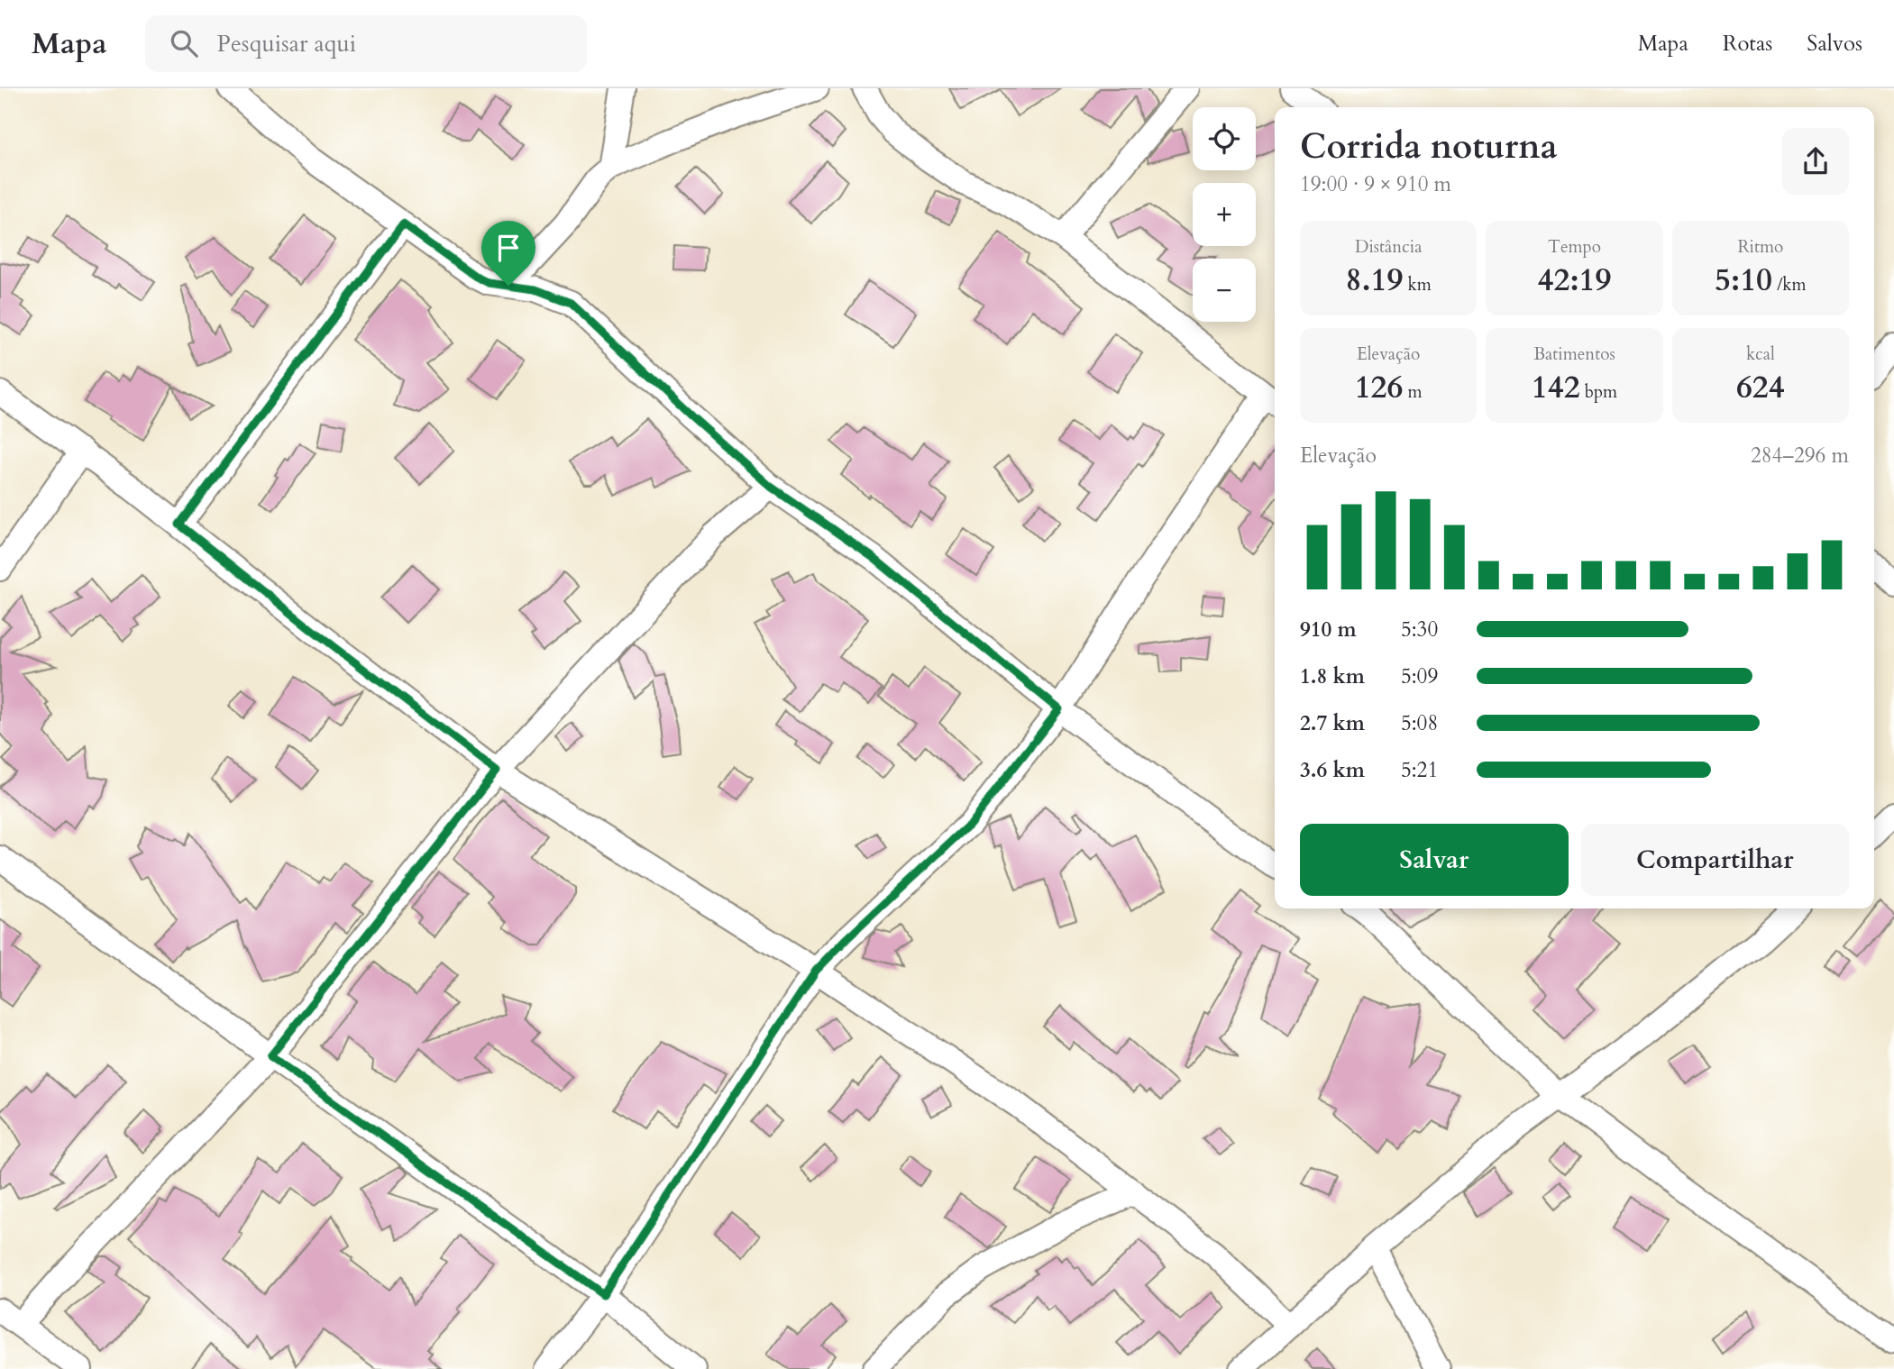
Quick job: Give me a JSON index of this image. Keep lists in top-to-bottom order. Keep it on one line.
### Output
{"page":{"header":"Mapa","search":"Pesquisar aqui","nav":["Mapa","Rotas","Salvos"],"map_buttons":["+","−"],"heading":["Corrida noturna","19:00 · 9 × 910 m"],"stats":[["Distância","8.19 km"],["Tempo","42:19"],["Ritmo","5:10 /km"],["Elevação","126 m"],["Batimentos","142 bpm"],["kcal","624"]],"chart":["Elevação","284–296 m"],"list":[{"name":"910 m","note":"5:30"},{"name":"1.8 km","note":"5:09"},{"name":"2.7 km","note":"5:08"},{"name":"3.6 km","note":"5:21"}],"buttons":["Salvar","Compartilhar"]}}
